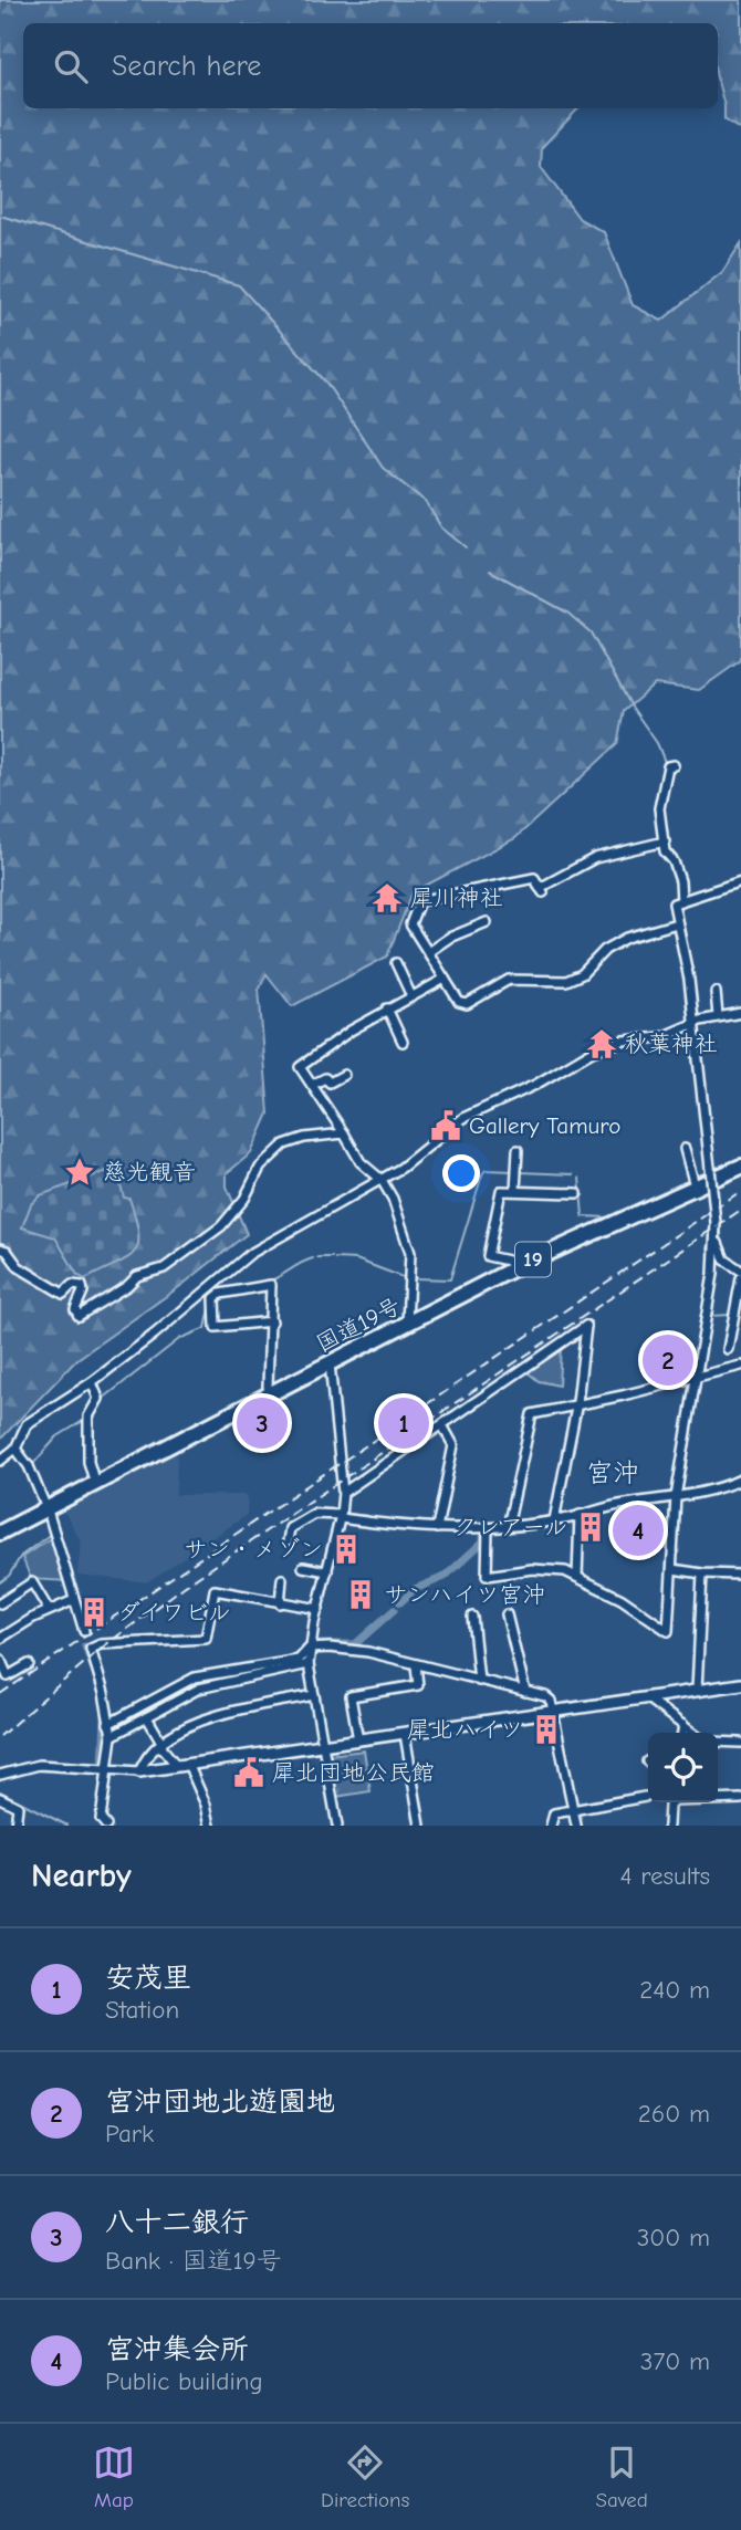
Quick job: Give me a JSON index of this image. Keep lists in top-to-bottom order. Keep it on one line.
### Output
{"streets":{"highway":["19","国道19号"]},"districts":["宮沖"],"places":{"temple":["犀川神社","秋葉神社"],"public building":["Gallery Tamuro","犀北団地公民館"],"place":["慈光観音"],"building":["クレアール","サン・メゾン","サンハイツ宮沖","ダイワビル","犀北ハイツ"]},"page":{"search":"Search here","pins":["2","1","3","4"],"heading":["Nearby","4 results"],"list":[{"mark":"1","name":"安茂里","note":"Station","value":"240 m"},{"mark":"2","name":"宮沖団地北遊園地","note":"Park","value":"260 m"},{"mark":"3","name":"八十二銀行","note":"Bank · 国道19号","value":"300 m"},{"mark":"4","name":"宮沖集会所","note":"Public building","value":"370 m"}],"nav":["Map","Directions","Saved"]}}
